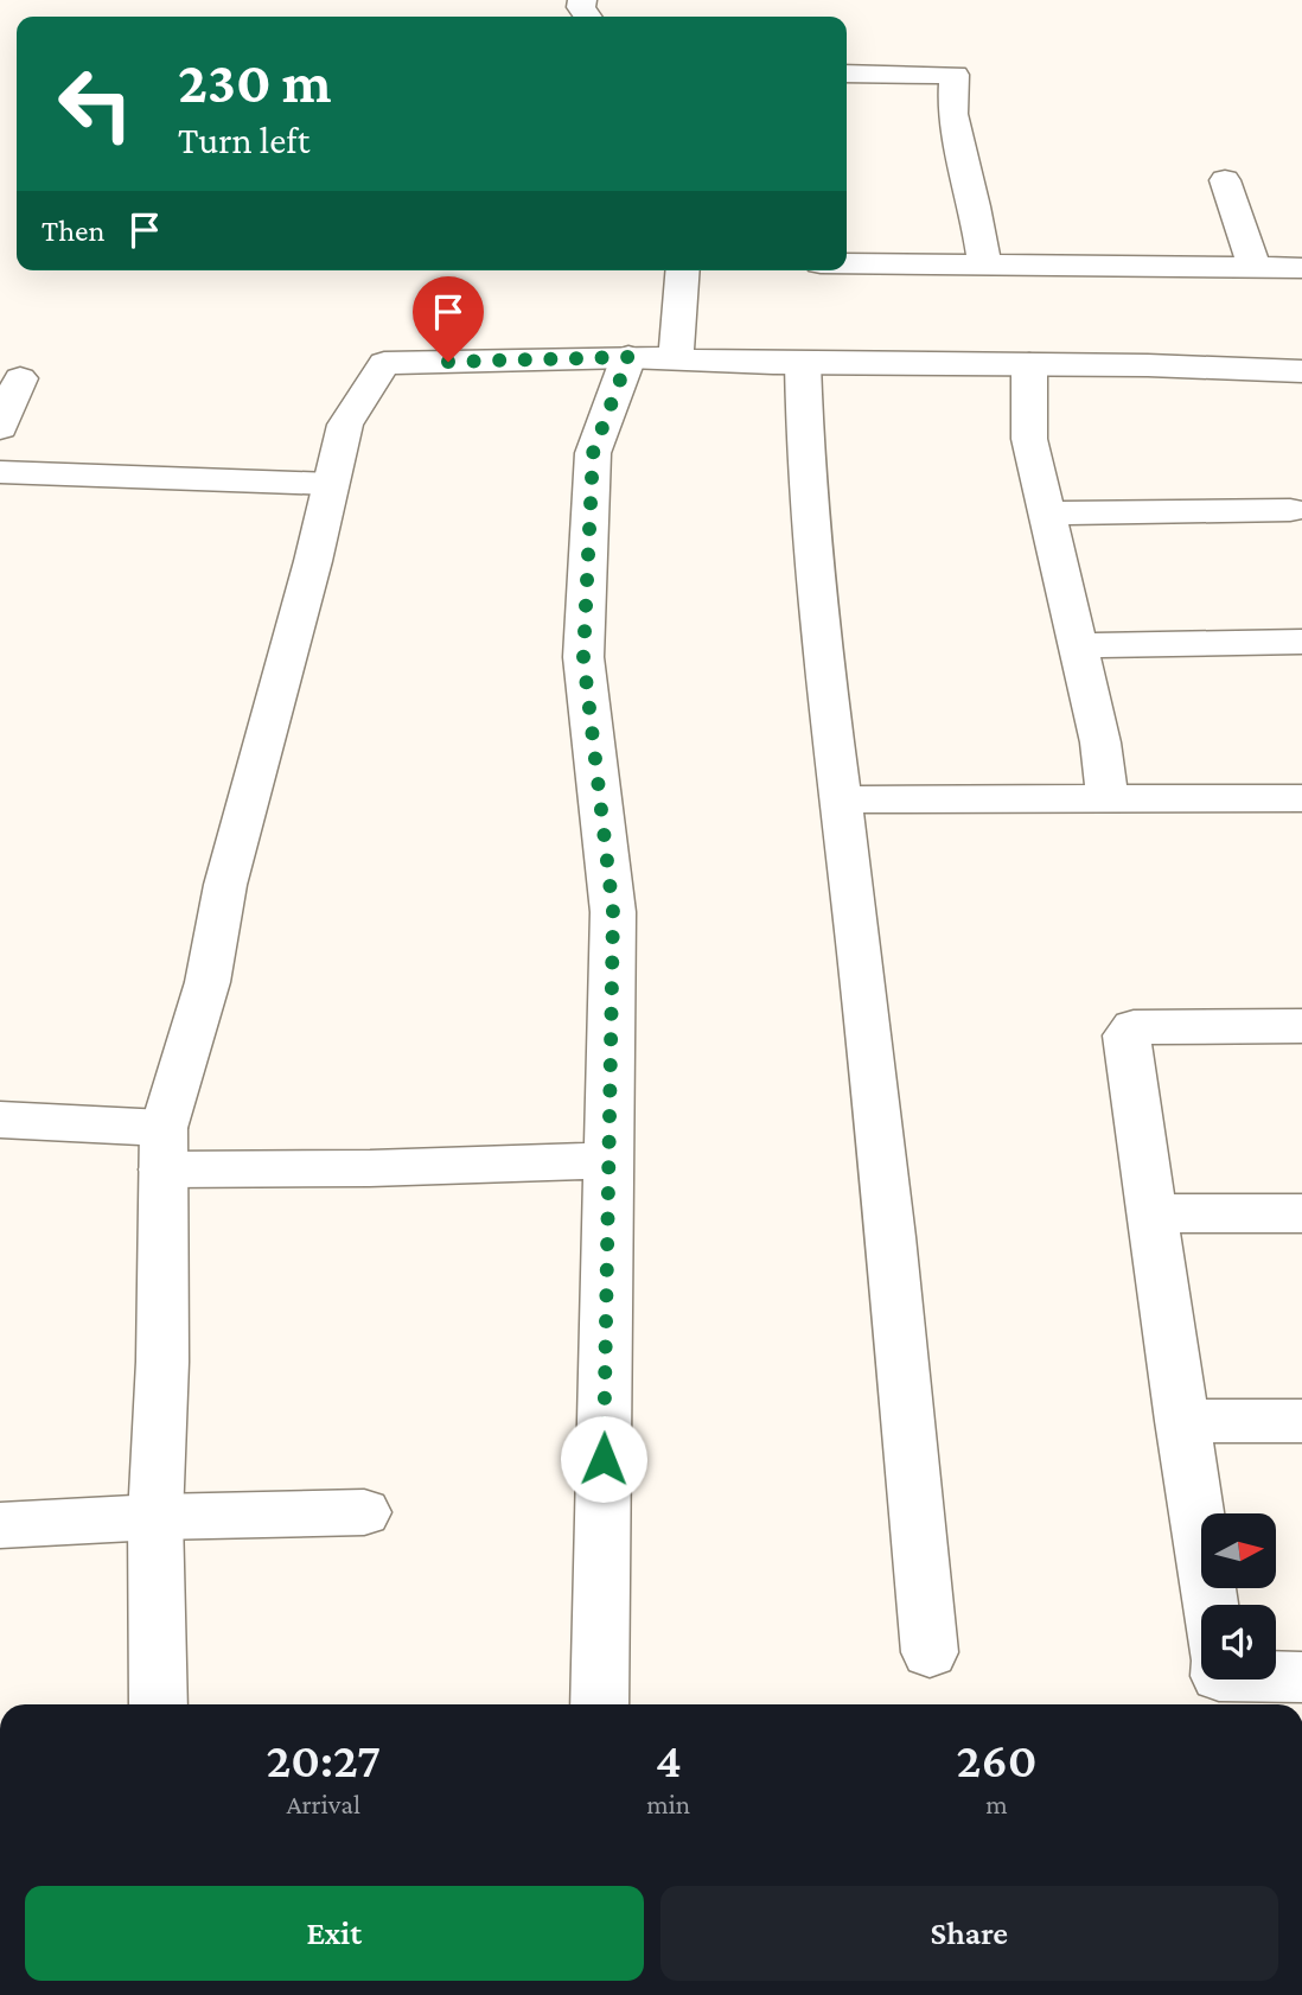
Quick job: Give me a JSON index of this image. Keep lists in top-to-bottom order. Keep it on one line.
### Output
{"north":"right","page":{"turn":["230 m","Turn left"],"then":"Then","eta":["20:27","Arrival","4","min","260","m"],"buttons":["Exit","Share"]}}
